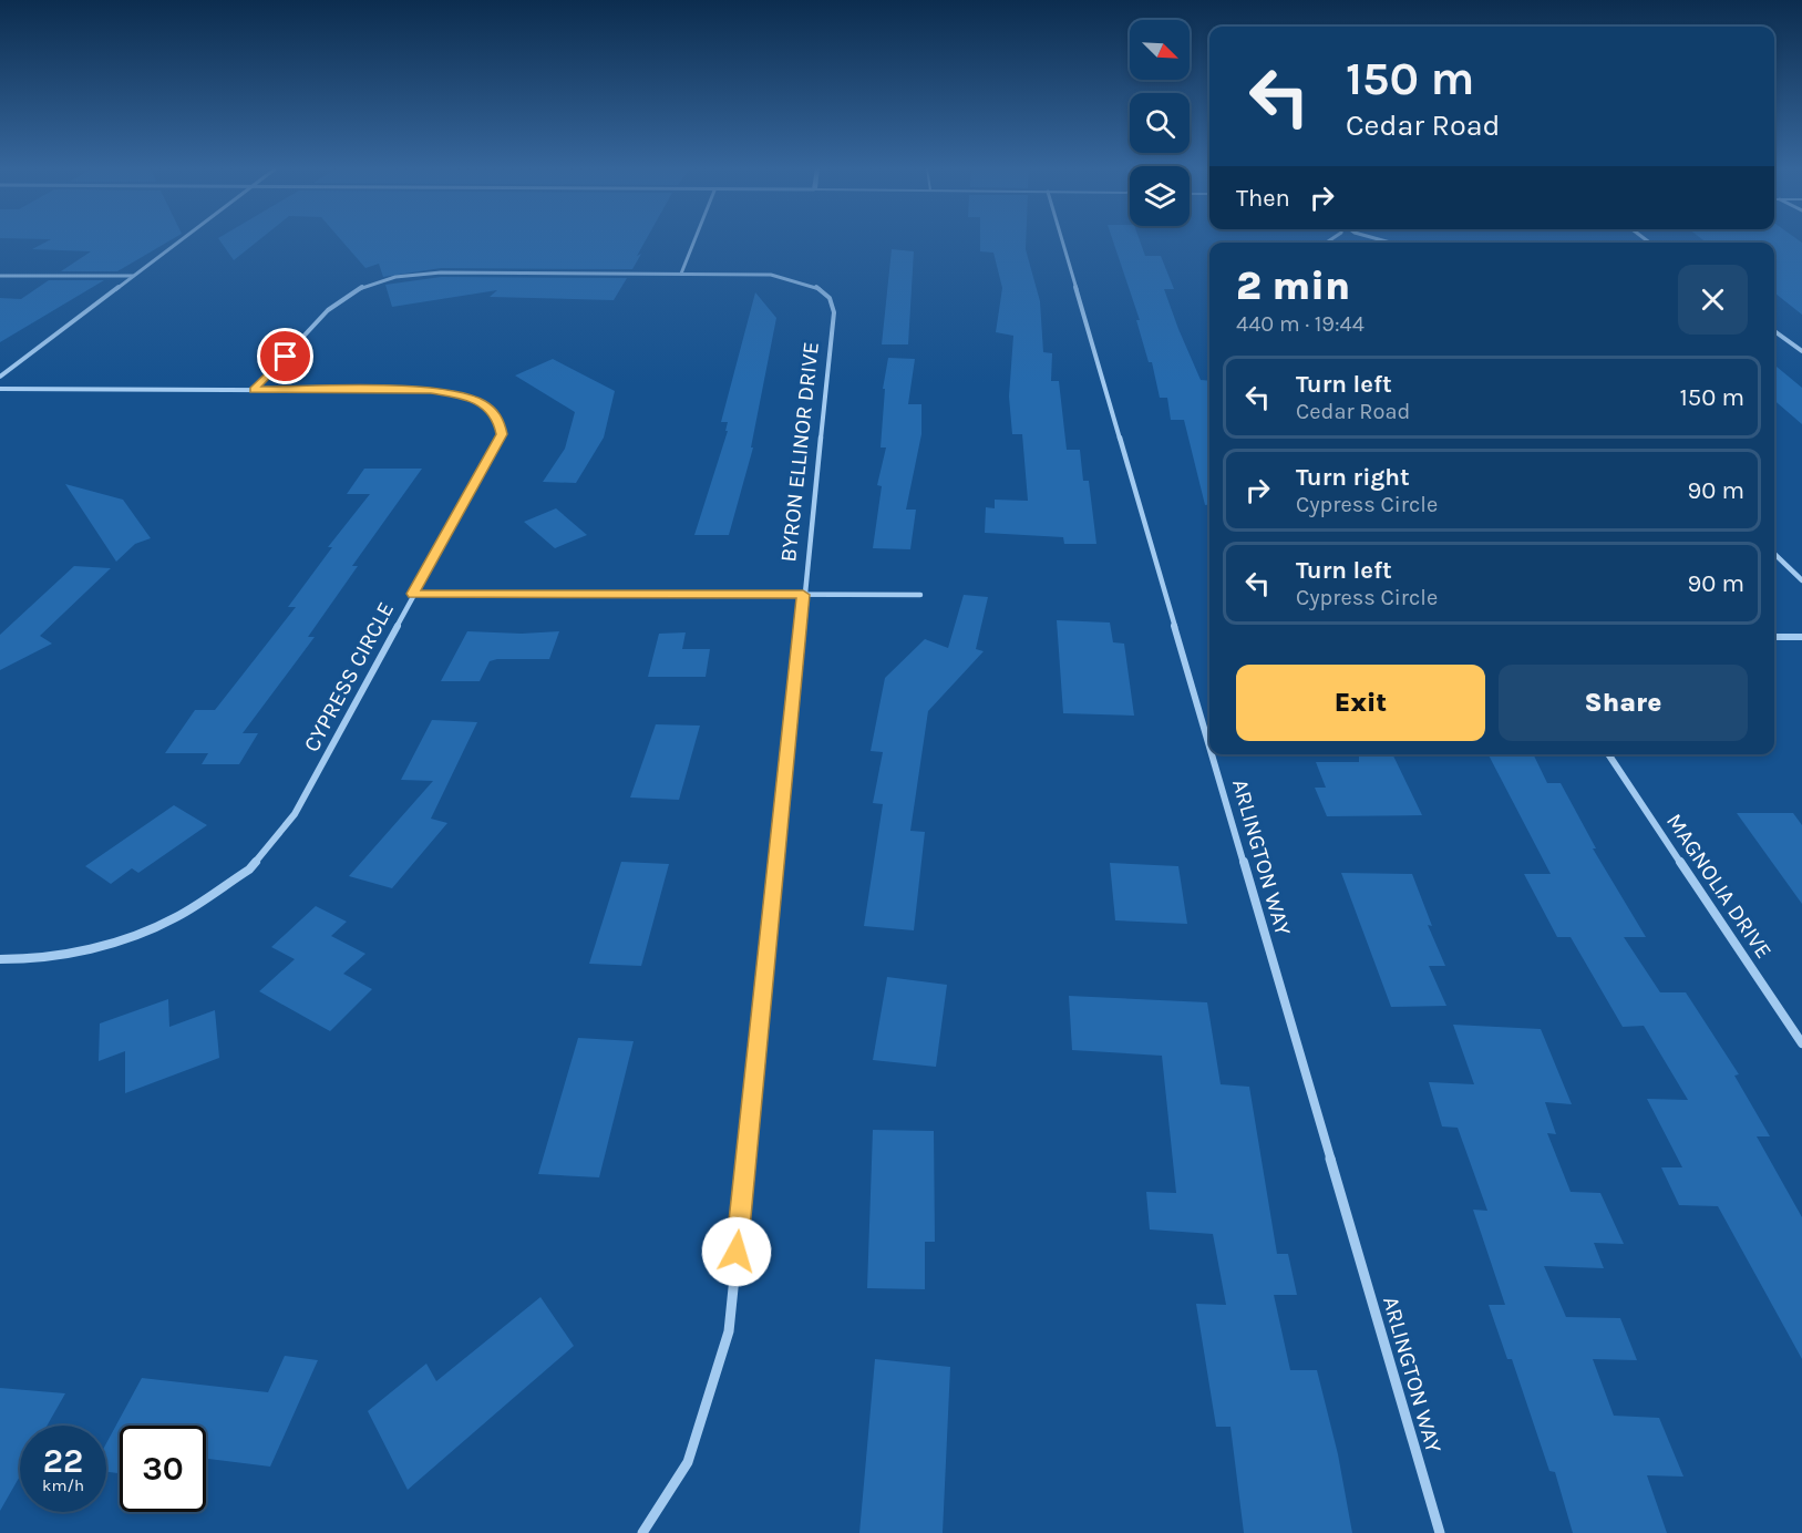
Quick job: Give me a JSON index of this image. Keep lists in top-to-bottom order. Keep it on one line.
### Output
{"streets":{"street":["BYRON ELLINOR DRIVE","CYPRESS CIRCLE","ARLINGTON WAY","MAGNOLIA DRIVE"]},"crossings":[["BYRON ELLINOR DRIVE","CYPRESS CIRCLE"]],"north":"bottom right","page":{"turn":["150 m","Cedar Road"],"then":"Then","heading":["2 min","440 m · 19:44"],"list":[{"name":"Turn left","note":"Cedar Road","value":"150 m"},{"name":"Turn right","note":"Cypress Circle","value":"90 m"},{"name":"Turn left","note":"Cypress Circle","value":"90 m"}],"buttons":["Exit","Share"],"speed":"22 km/h","limit":"30"}}
